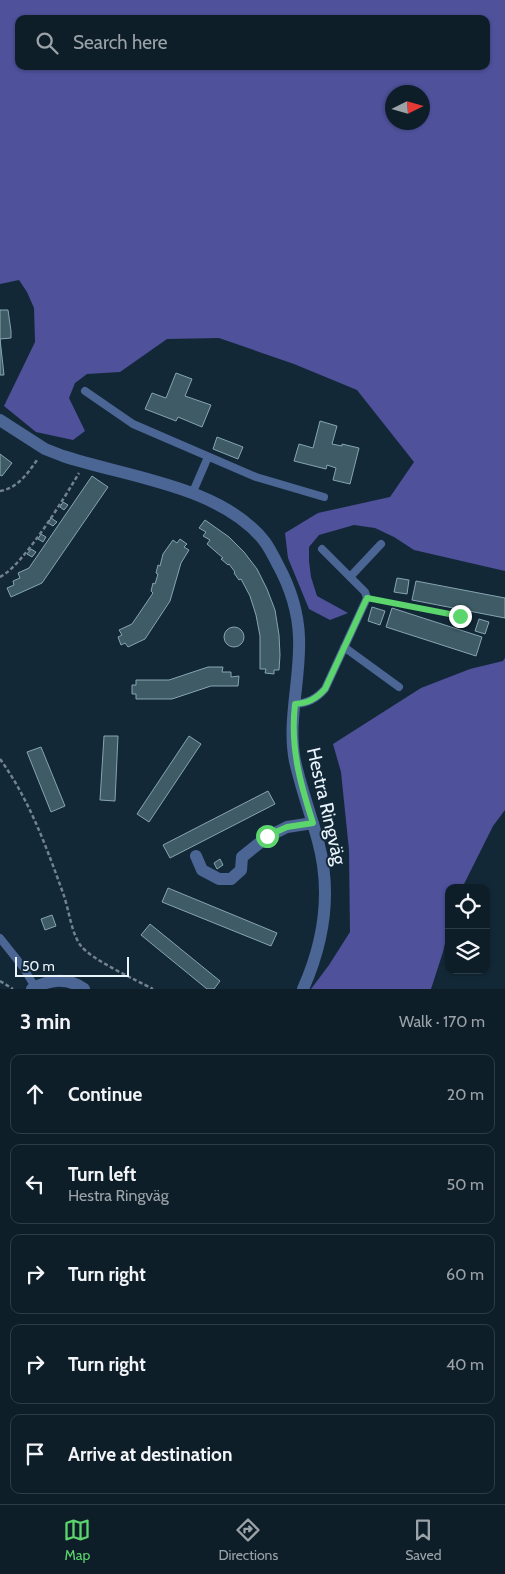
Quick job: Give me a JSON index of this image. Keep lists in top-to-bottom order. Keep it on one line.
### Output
{"streets":{"street":["Hestra Ringväg"]},"scale_bar":"50 m","north":"right","page":{"search":"Search here","scale":"50 m","heading":["3 min","Walk · 170 m"],"list":[["Continue","20 m"],["Turn left","Hestra Ringväg","50 m"],["Turn right","60 m"],["Turn right","40 m"],"Arrive at destination"],"nav":["Map","Directions","Saved"]}}
